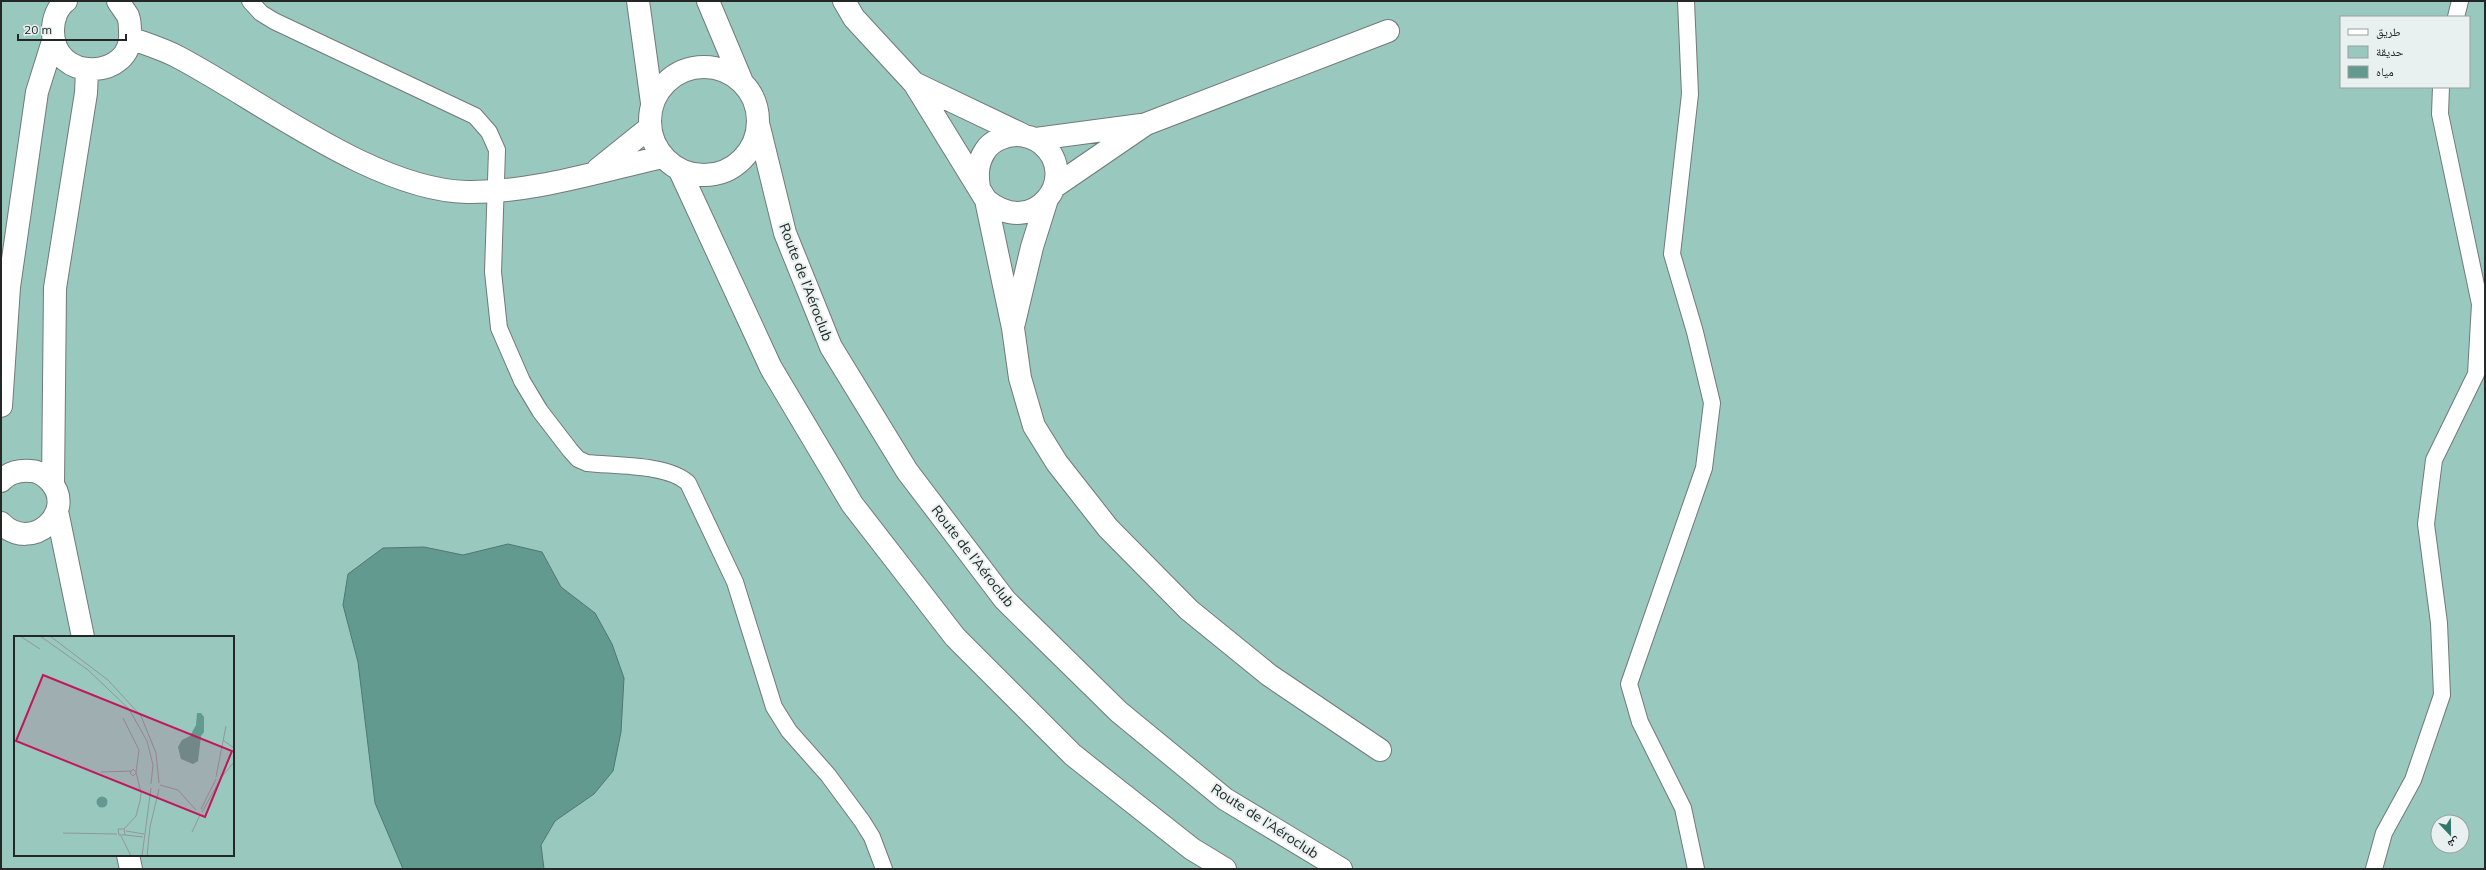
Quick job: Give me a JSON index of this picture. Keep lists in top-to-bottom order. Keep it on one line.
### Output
{"streets":{"street":["Route de l’Aéroclub"]},"legend":["طريق","حديقة","مياه"],"scale_bar":"20 m","north":"bottom"}
